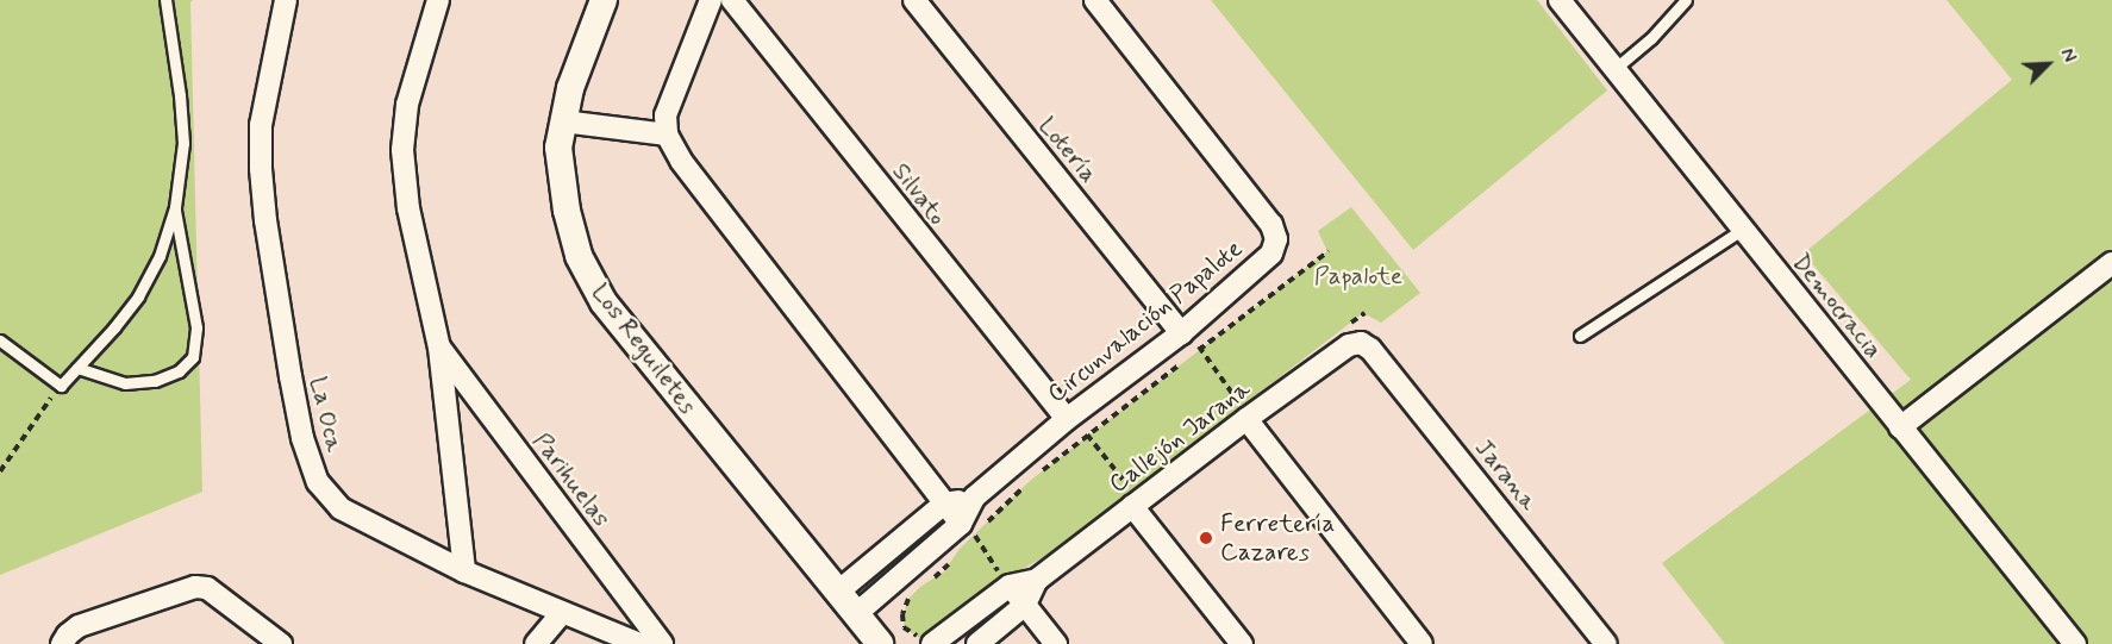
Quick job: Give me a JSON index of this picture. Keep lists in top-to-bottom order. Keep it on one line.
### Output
{"streets":{"street":["Lotería","Silvato","Democracia","Circunvalación Papalote","Los Reguiletes","La Oca","Callejón Jarana","Jarana","Parihuelas"]},"crossings":[["Lotería","Circunvalación Papalote"],["Silvato","Circunvalación Papalote"],["La Oca","Parihuelas"],["Callejón Jarana","Jarana"]],"parks":["Papalote"],"places":["Ferretería Cazares"],"north":"top right"}
